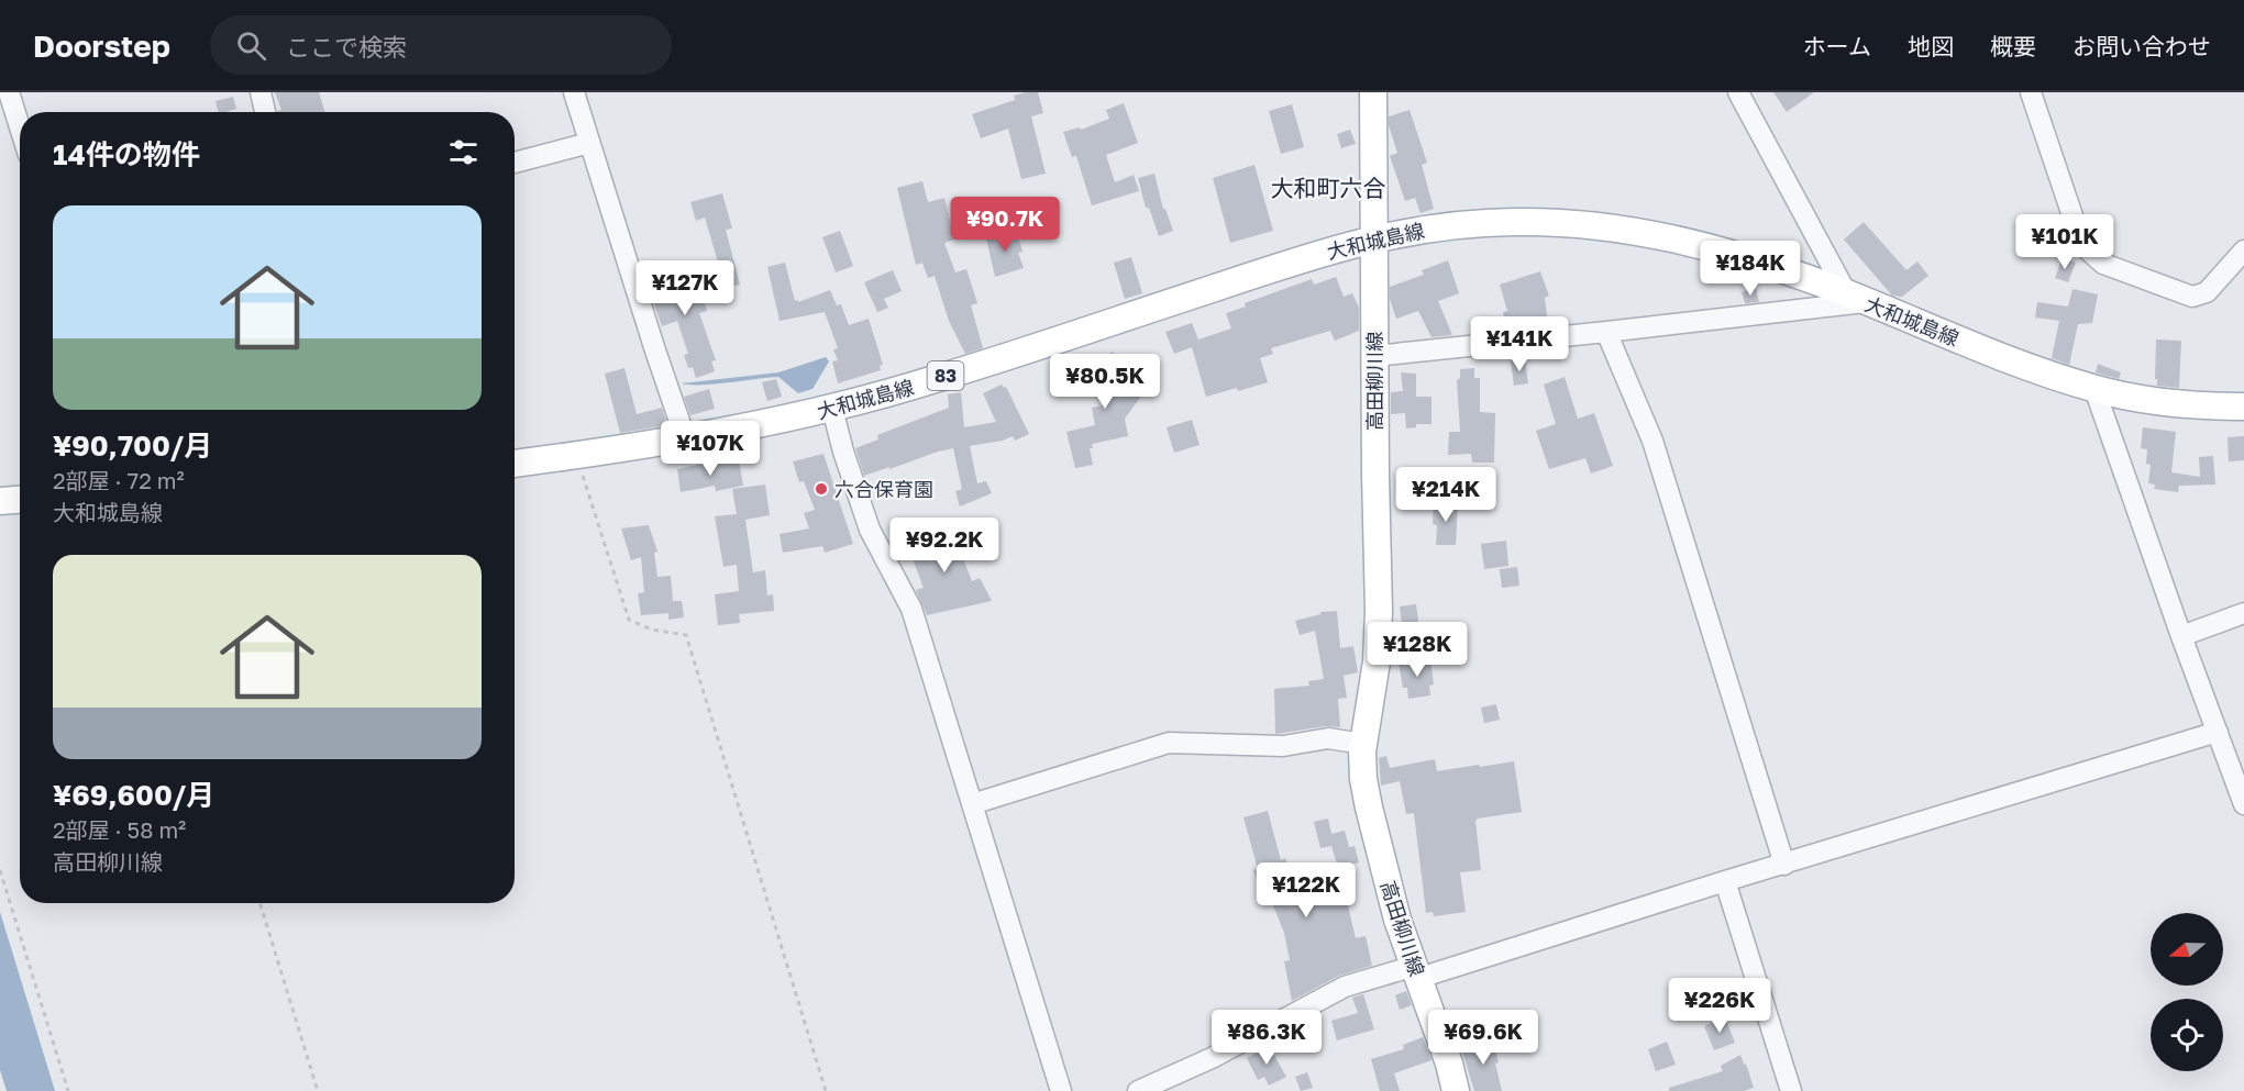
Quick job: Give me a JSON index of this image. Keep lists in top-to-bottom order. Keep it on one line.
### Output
{"streets":{"main road":["大和城島線","83","高田柳川線"]},"crossings":[["大和城島線","高田柳川線"]],"districts":["大和町六合"],"places":["六合保育園"],"north":"left","page":{"header":"Doorstep","search":"ここで検索","nav":["ホーム","地図","概要","お問い合わせ"],"heading":"14件の物件","list":[{"name":"¥90,700/月","note":"2部屋 · 72 m² · 大和城島線"},{"name":"¥69,600/月","note":"2部屋 · 58 m² · 高田柳川線"}],"price":["¥90.7K","¥101K","¥184K","¥127K","¥141K","¥80.5K","¥107K","¥214K","¥92.2K","¥128K","¥122K","¥226K","¥86.3K","¥69.6K"]}}
